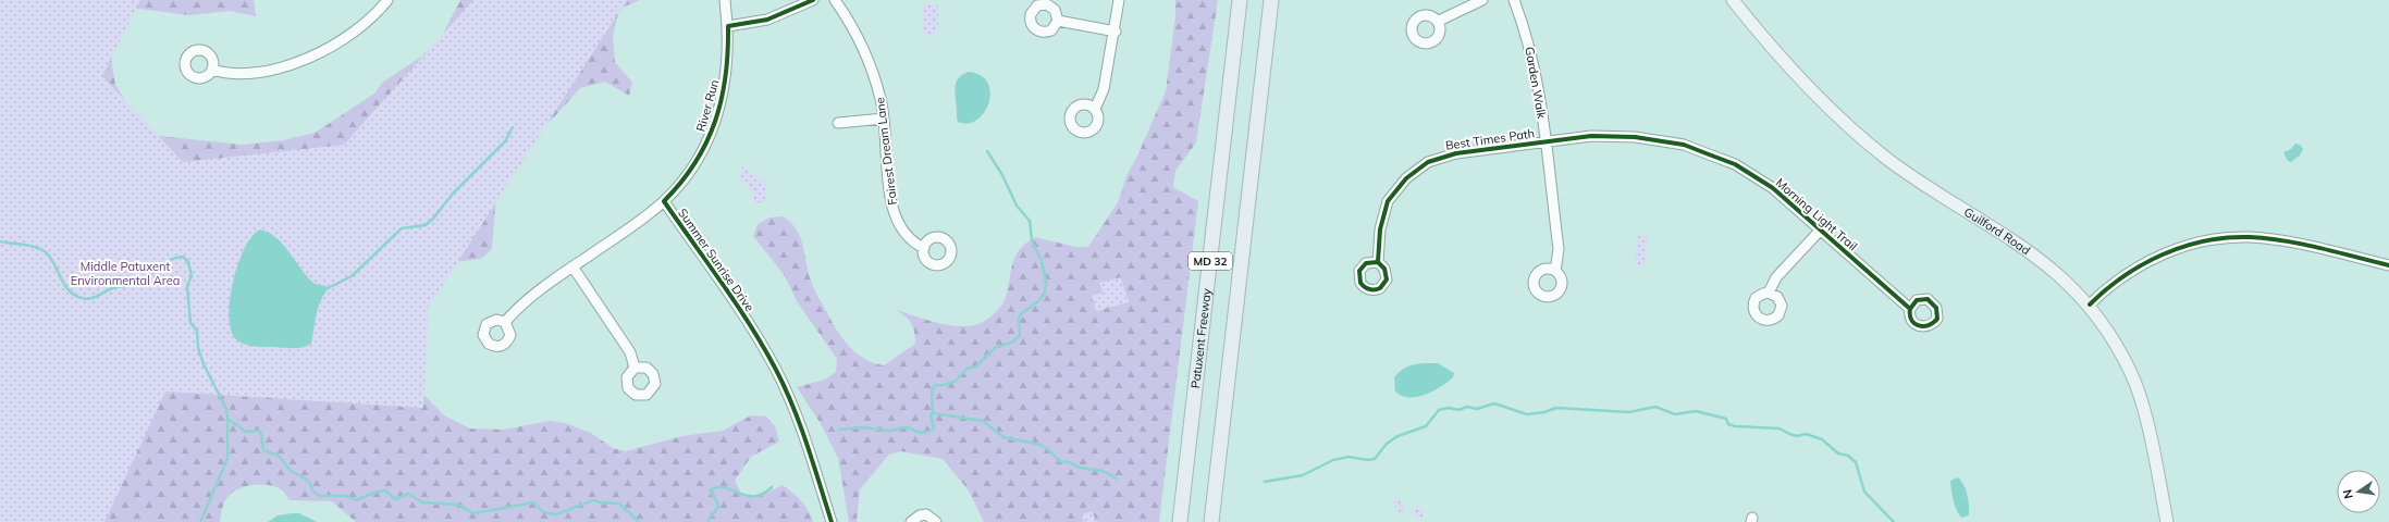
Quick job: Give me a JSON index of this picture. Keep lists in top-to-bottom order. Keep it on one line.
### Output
{"streets":{"highway":["MD 32","Patuxent Freeway"],"main road":["Guilford Road"],"street":["Garden Walk","River Run","Best Times Path","Fairest Dream Lane","Morning Light Trail","Summer Sunrise Drive"]},"crossings":[["Garden Walk","Best Times Path"],["Garden Walk","Morning Light Trail"],["River Run","Summer Sunrise Drive"],["Best Times Path","Morning Light Trail"]],"parks":["Middle Patuxent Environmental Area"],"north":"left"}
